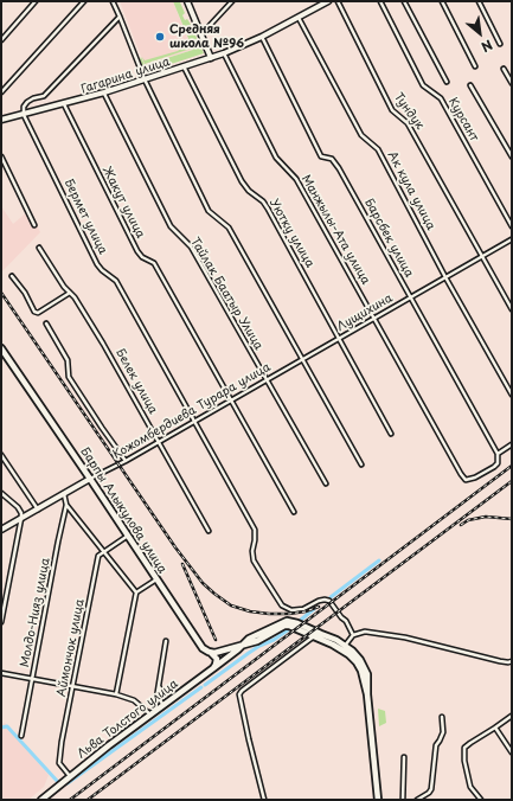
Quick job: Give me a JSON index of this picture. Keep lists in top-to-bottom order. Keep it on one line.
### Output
{"streets":{"main road":["Гагарина улица","Барпы Алыкулова улица","Льва Толстого улица"],"street":["Тундук","Курсант","Ак кула улица","Жакут улица","Бермет улица","Манжылы-Ата улица","Уютку улица","Барсбек улица","Тайлак Баатыр Улица","Лущихина","Белек улица","Кожомбердиева Турара улица","Молдо-Нияз улица","Аймончок улица"]},"crossings":[["Гагарина улица","Ак кула улица"],["Гагарина улица","Жакут улица"],["Гагарина улица","Бермет улица"],["Гагарина улица","Манжылы-Ата улица"],["Гагарина улица","Уютку улица"],["Гагарина улица","Барсбек улица"],["Гагарина улица","Тайлак Баатыр Улица"],["Тундук","Лущихина"],["Ак кула улица","Лущихина"],["Жакут улица","Кожомбердиева Турара улица"],["Бермет улица","Кожомбердиева Турара улица"],["Манжылы-Ата улица","Барсбек улица"],["Манжылы-Ата улица","Лущихина"],["Уютку улица","Лущихина"],["Барсбек улица","Лущихина"],["Тайлак Баатыр Улица","Кожомбердиева Турара улица"],["Лущихина","Кожомбердиева Турара улица"],["Белек улица","Кожомбердиева Турара улица"],["Кожомбердиева Турара улица","Барпы Алыкулова улица"],["Аймончок улица","Льва Толстого улица"]],"places":["Средняя школа №96"],"north":"bottom right"}
